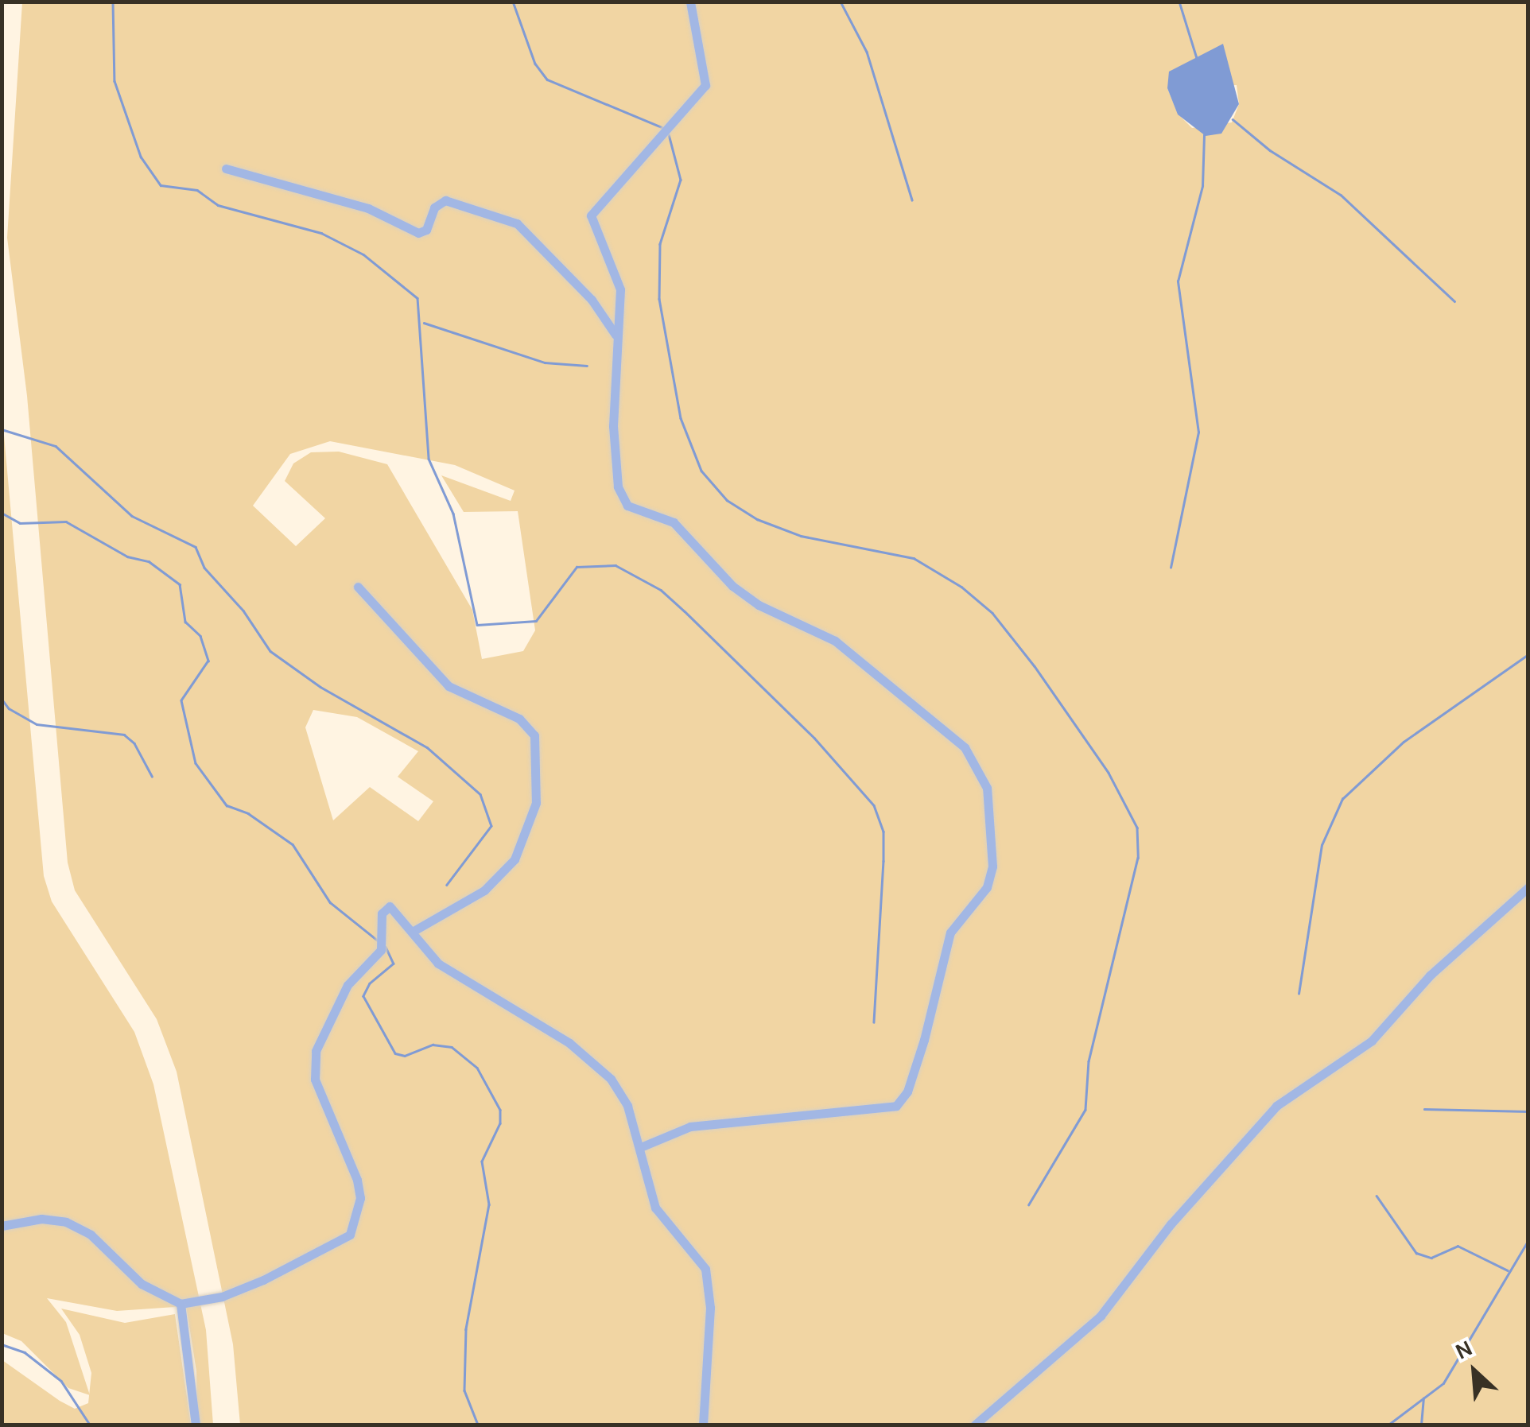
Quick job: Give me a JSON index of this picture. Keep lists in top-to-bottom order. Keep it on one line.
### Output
{"north":"top left"}
